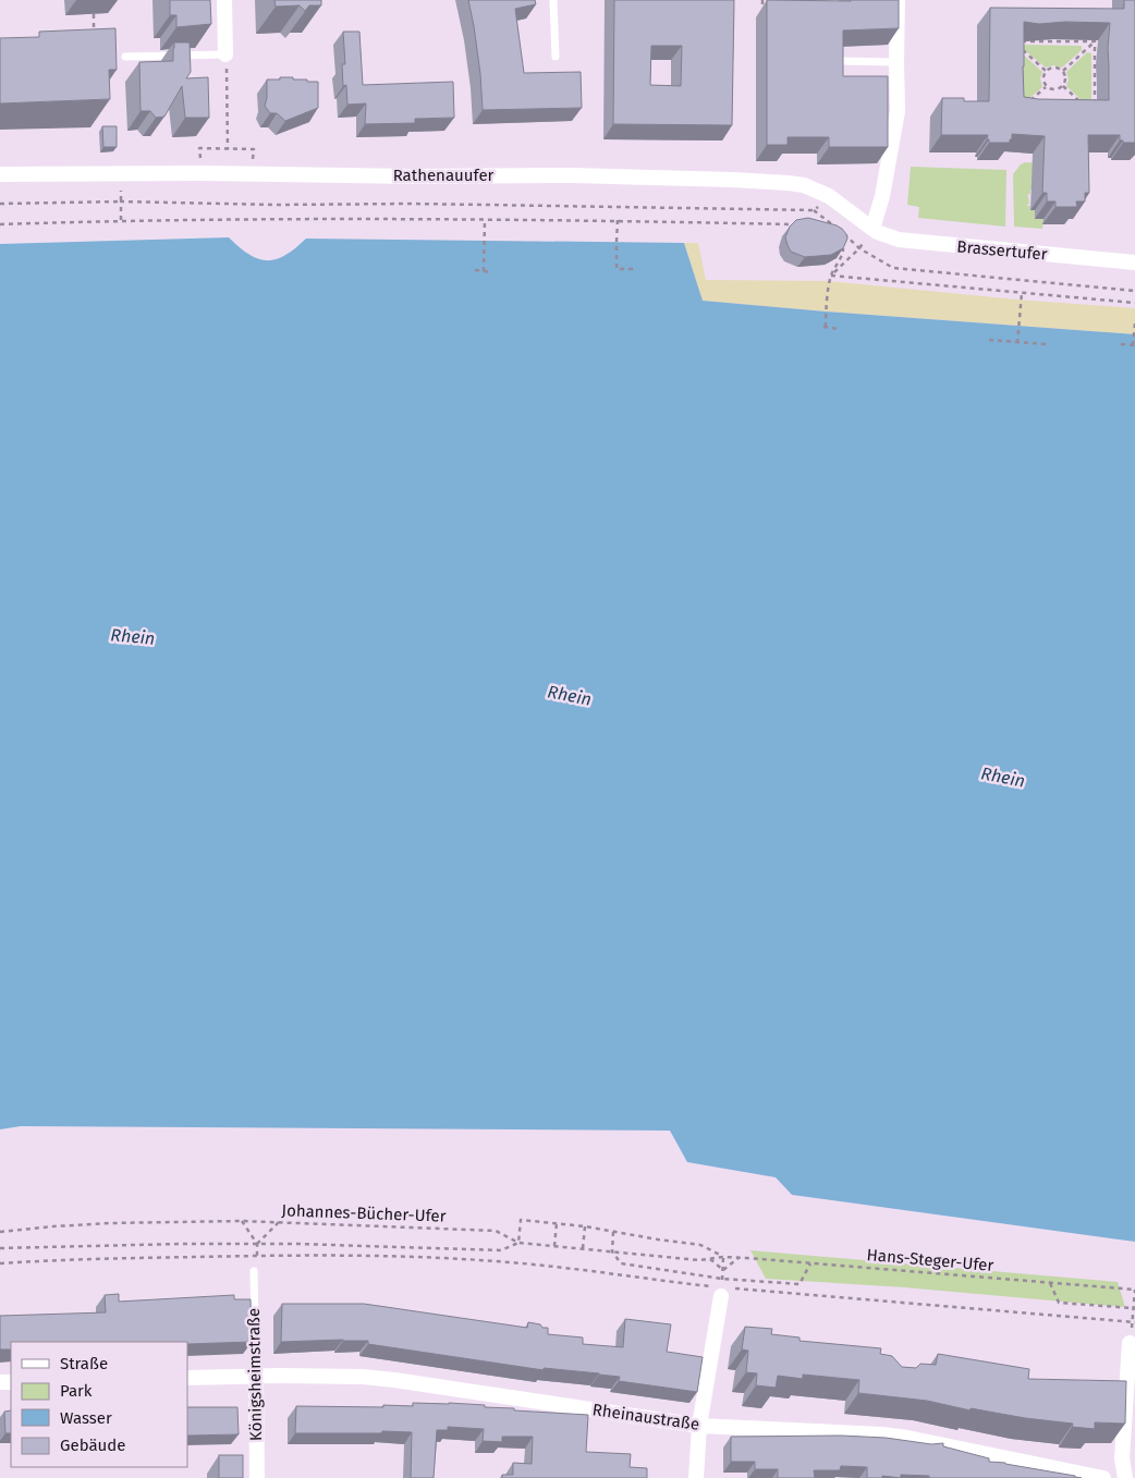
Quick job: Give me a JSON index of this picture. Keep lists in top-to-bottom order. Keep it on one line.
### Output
{"streets":{"street":["Rathenauufer","Brassertufer","Königsheimstraße","Rheinaustraße"],"path":["Johannes-Bücher-Ufer","Hans-Steger-Ufer"]},"crossings":[["Rathenauufer","Brassertufer"],["Johannes-Bücher-Ufer","Hans-Steger-Ufer"],["Königsheimstraße","Rheinaustraße"]],"water":["Rhein"],"legend":["Straße","Park","Wasser","Gebäude"]}
